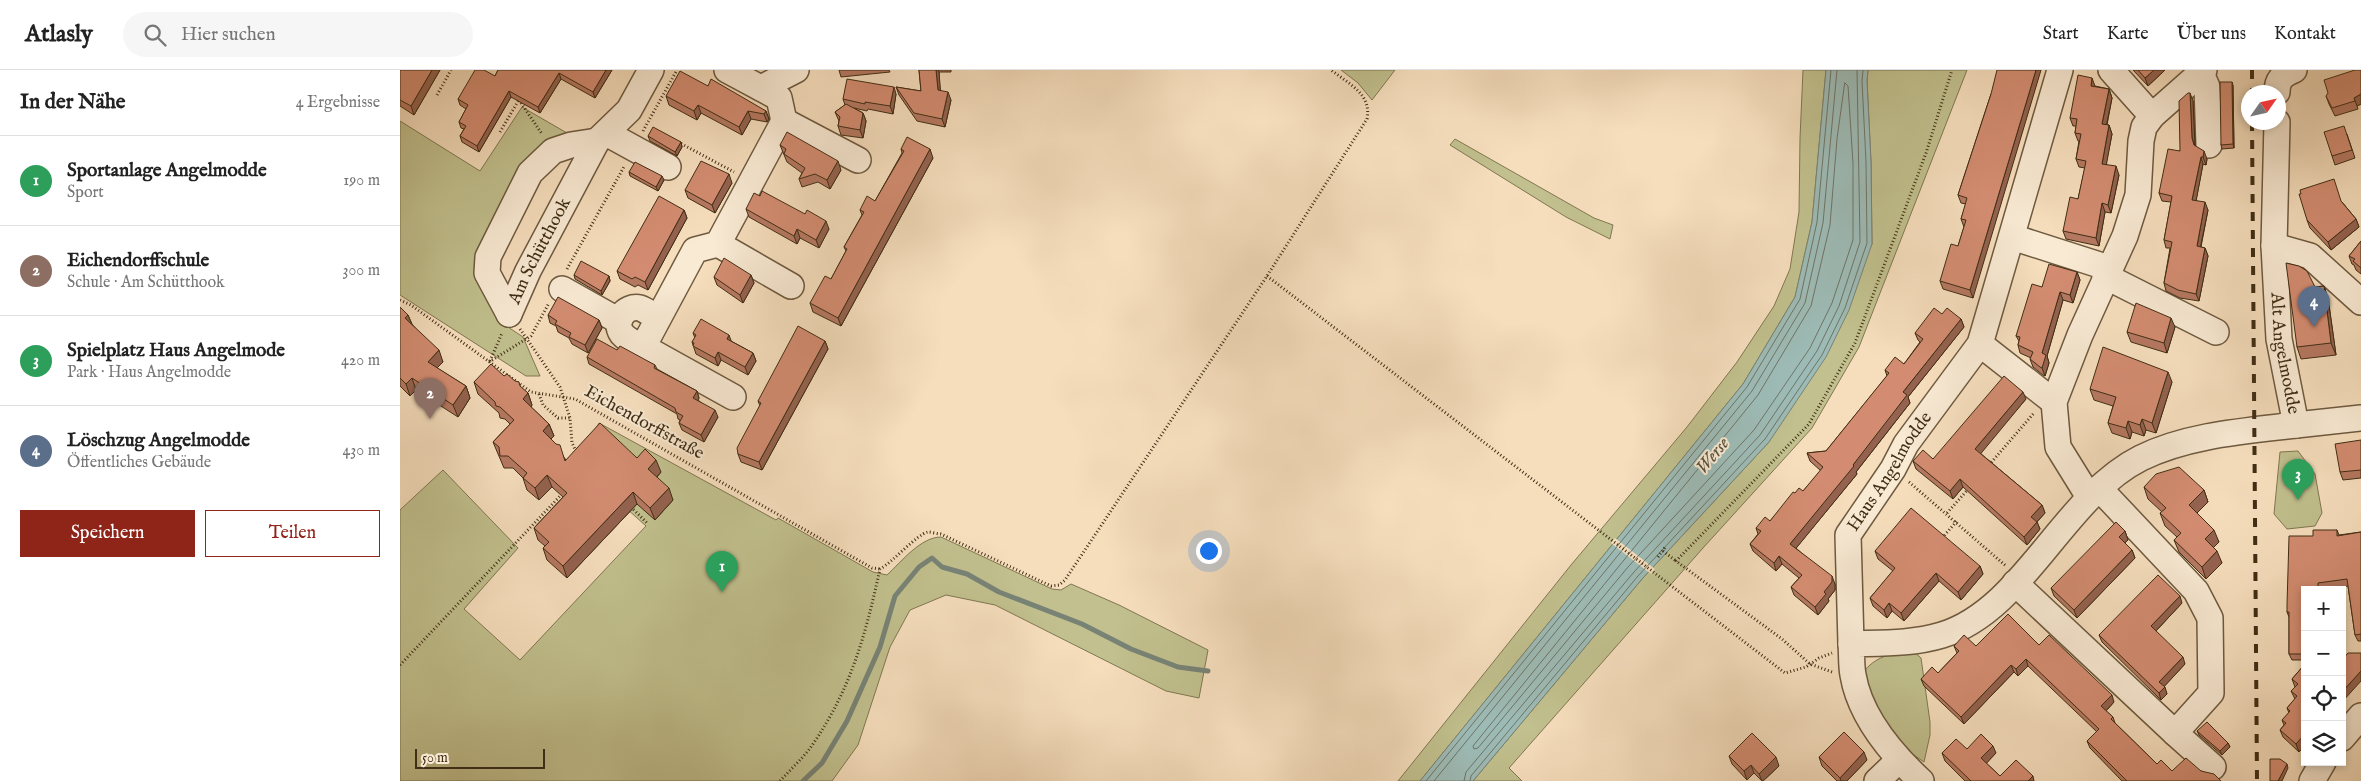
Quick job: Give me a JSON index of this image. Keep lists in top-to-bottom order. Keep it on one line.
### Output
{"streets":{"street":["Am Schütthook","Alt Angelmodde","Haus Angelmodde"],"path":["Eichendorffstraße"]},"water":["Werse"],"scale_bar":"50 m","north":"top right","page":{"header":"Atlasly","search":"Hier suchen","nav":["Start","Karte","Über uns","Kontakt"],"heading":["In der Nähe","4 Ergebnisse"],"list":[{"mark":"1","name":"Sportanlage Angelmodde","note":"Sport","value":"190 m"},{"mark":"2","name":"Eichendorffschule","note":"Schule · Am Schütthook","value":"300 m"},{"mark":"3","name":"Spielplatz Haus Angelmode","note":"Park · Haus Angelmodde","value":"420 m"},{"mark":"4","name":"Löschzug Angelmodde","note":"Öffentliches Gebäude","value":"430 m"}],"pins":["4","2","3","1"],"buttons":["Speichern","Teilen"],"map_buttons":["+","−"],"scale":"50 m"}}
